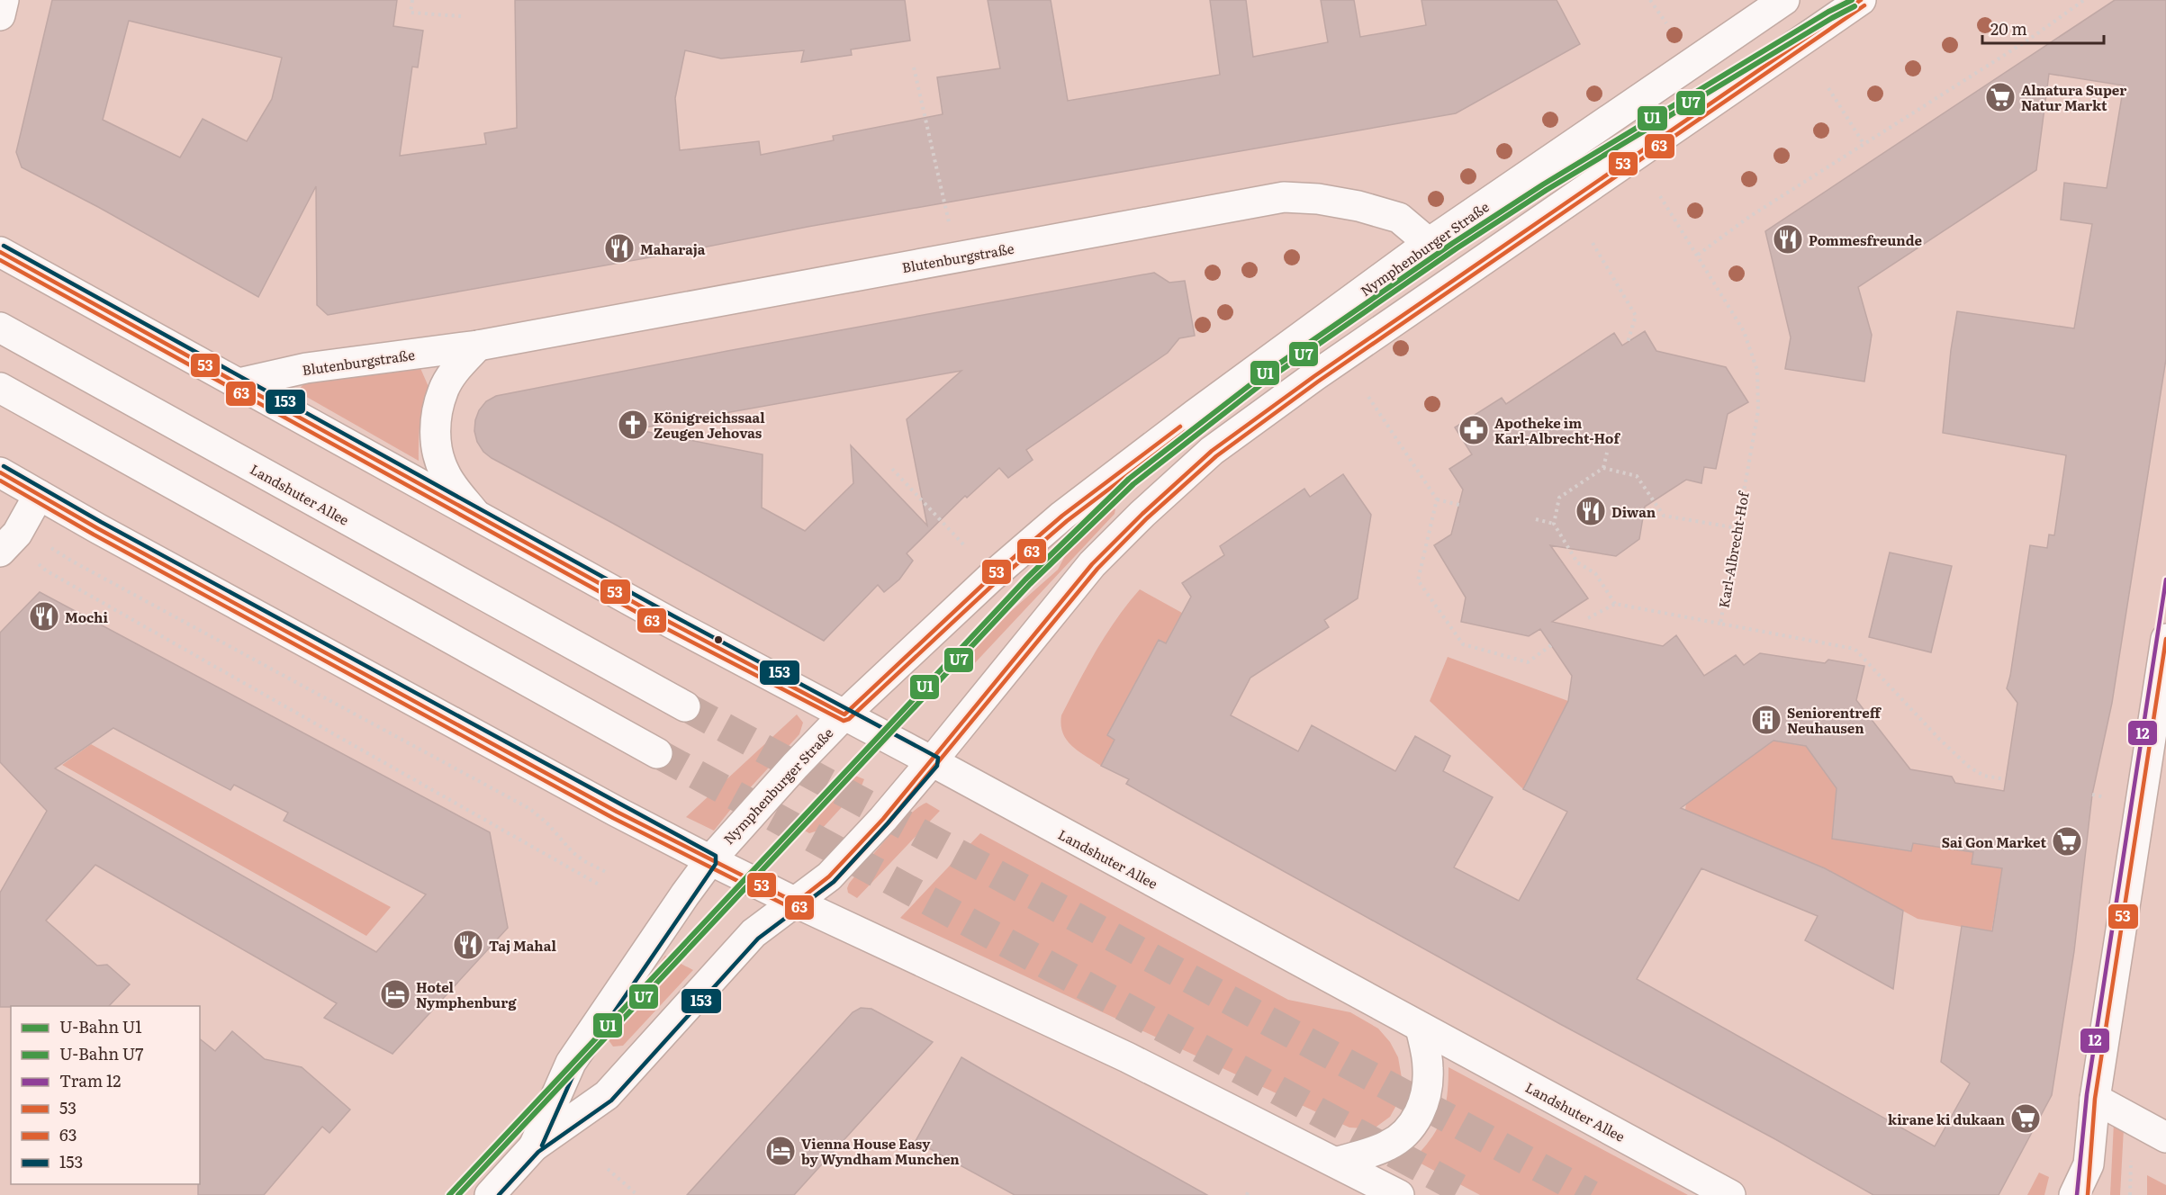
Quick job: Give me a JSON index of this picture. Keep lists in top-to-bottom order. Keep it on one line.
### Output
{"streets":{"main road":["Nymphenburger Straße","Blutenburgstraße","Landshuter Allee"],"path":["Karl-Albrecht-Hof"]},"crossings":[["Nymphenburger Straße","Blutenburgstraße"],["Nymphenburger Straße","Landshuter Allee"],["Blutenburgstraße","Landshuter Allee"]],"places":{"supermarket":["Alnatura Super Natur Markt","Sai Gon Market","kirane ki dukaan"],"restaurant":["Pommesfreunde","Maharaja","Diwan","Mochi","Taj Mahal"],"church":["Königreichssaal Zeugen Jehovas"],"pharmacy":["Apotheke im Karl-Albrecht-Hof"],"building":["Seniorentreff Neuhausen"],"hotel":["Hotel Nymphenburg","Vienna House Easy by Wyndham Munchen"]},"lines":["metro line U1","transit line 53","transit line 63","metro line U7","transit line 153","tram line 12"],"legend":["U-Bahn U1","U-Bahn U7","Tram 12","53","63","153"],"scale_bar":"20 m"}
